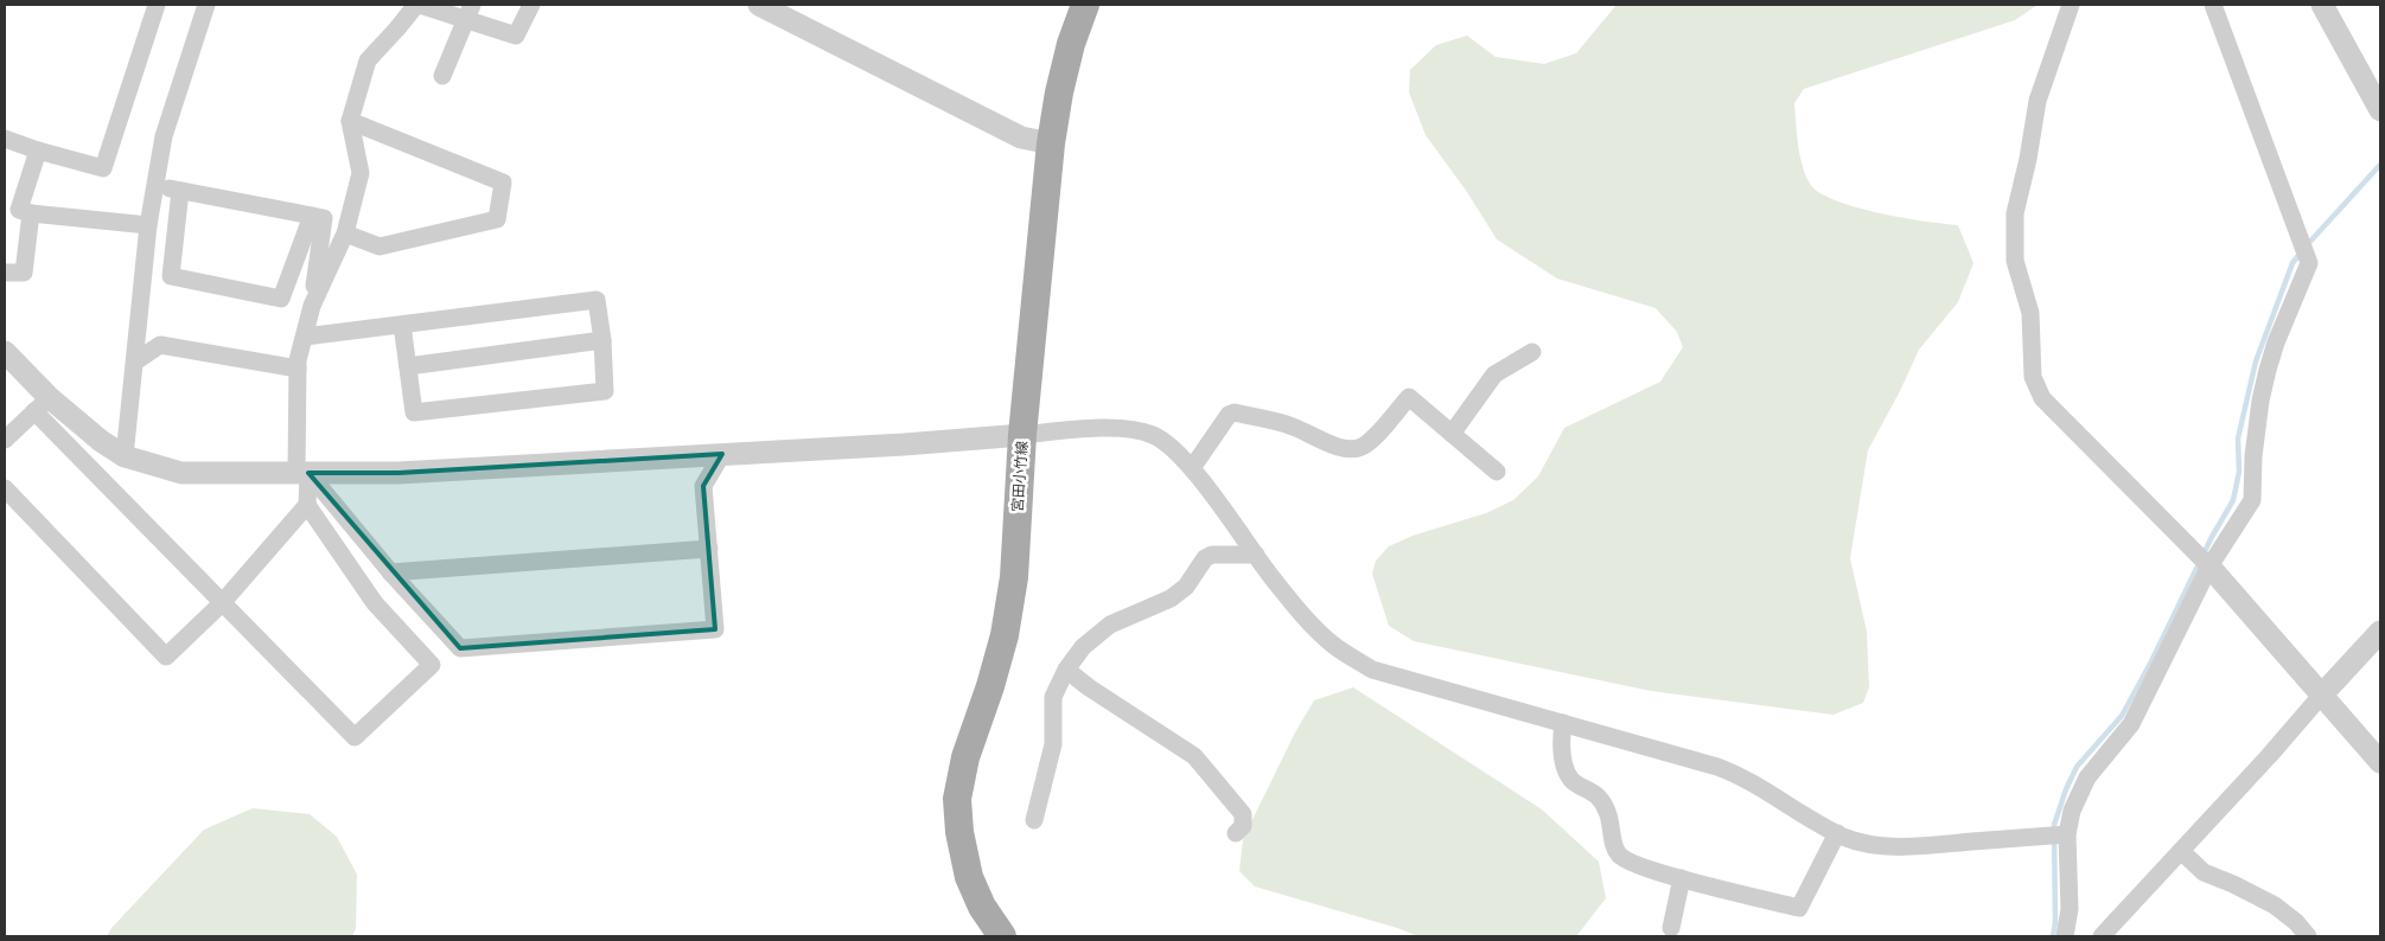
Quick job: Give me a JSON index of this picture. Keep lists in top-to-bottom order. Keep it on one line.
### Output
{"streets":{"main road":["宮田小竹線"]}}
